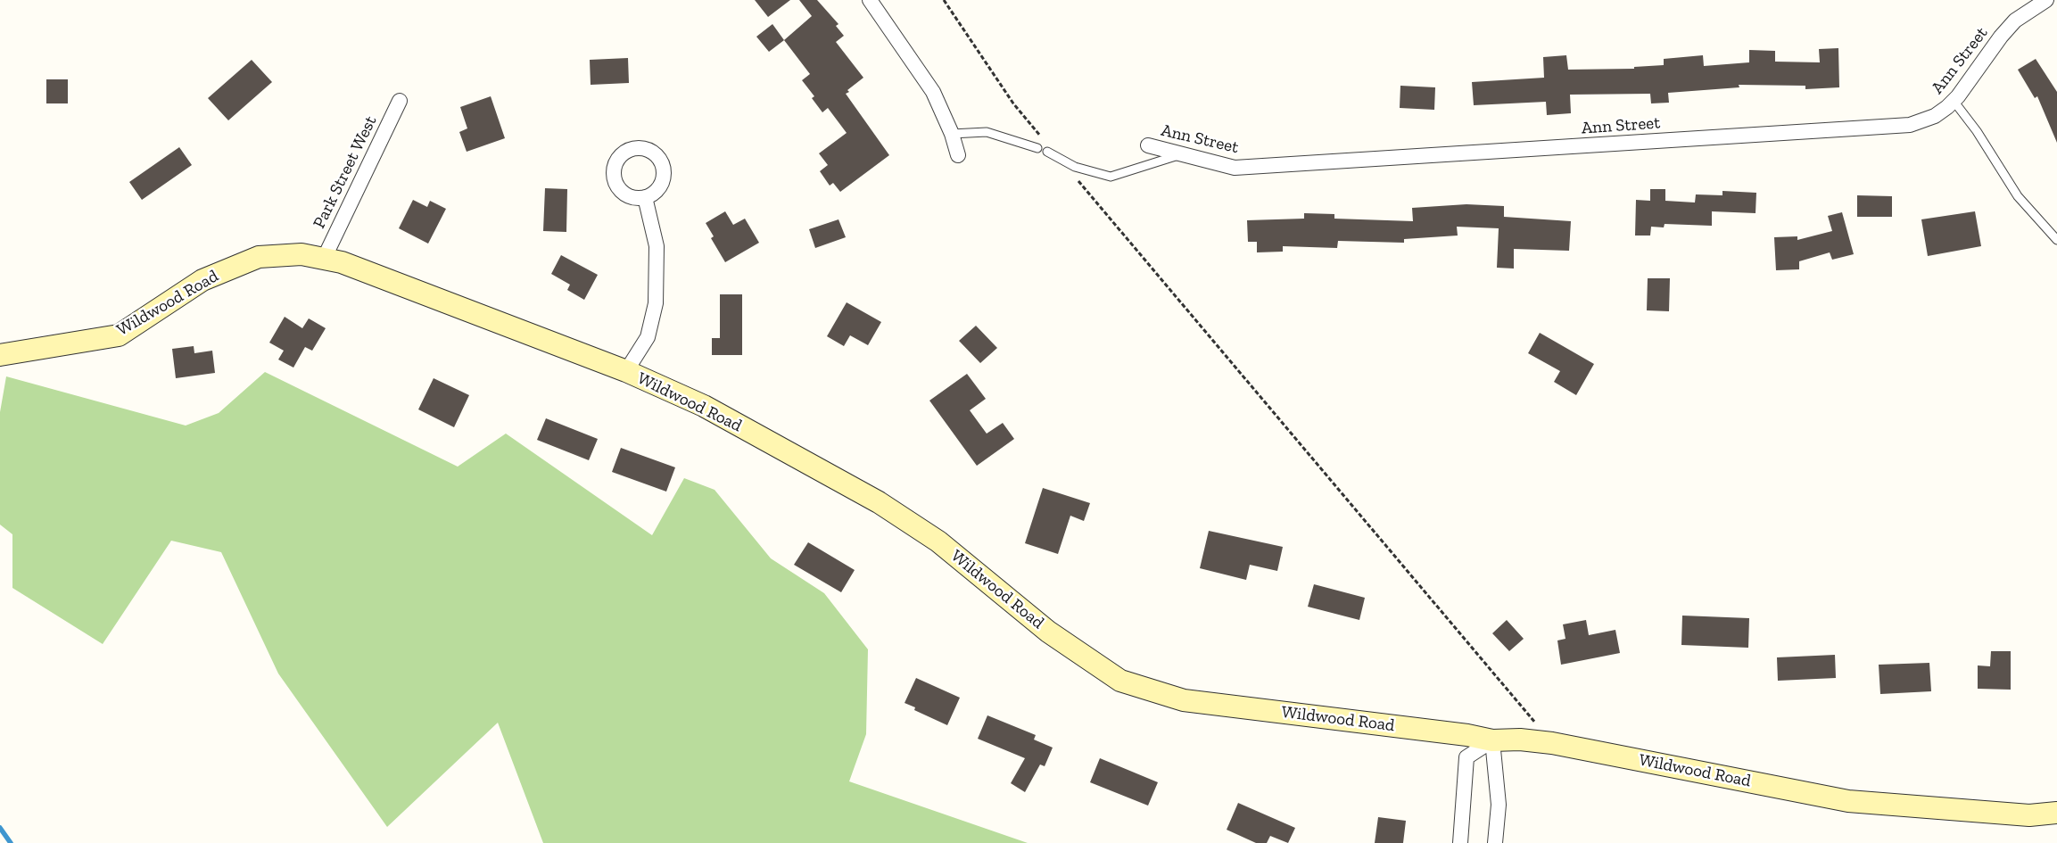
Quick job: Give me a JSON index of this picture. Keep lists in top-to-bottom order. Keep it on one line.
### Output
{"streets":{"street":["Ann Street","Park Street West","Wildwood Road"]},"crossings":[["Park Street West","Wildwood Road"]]}
